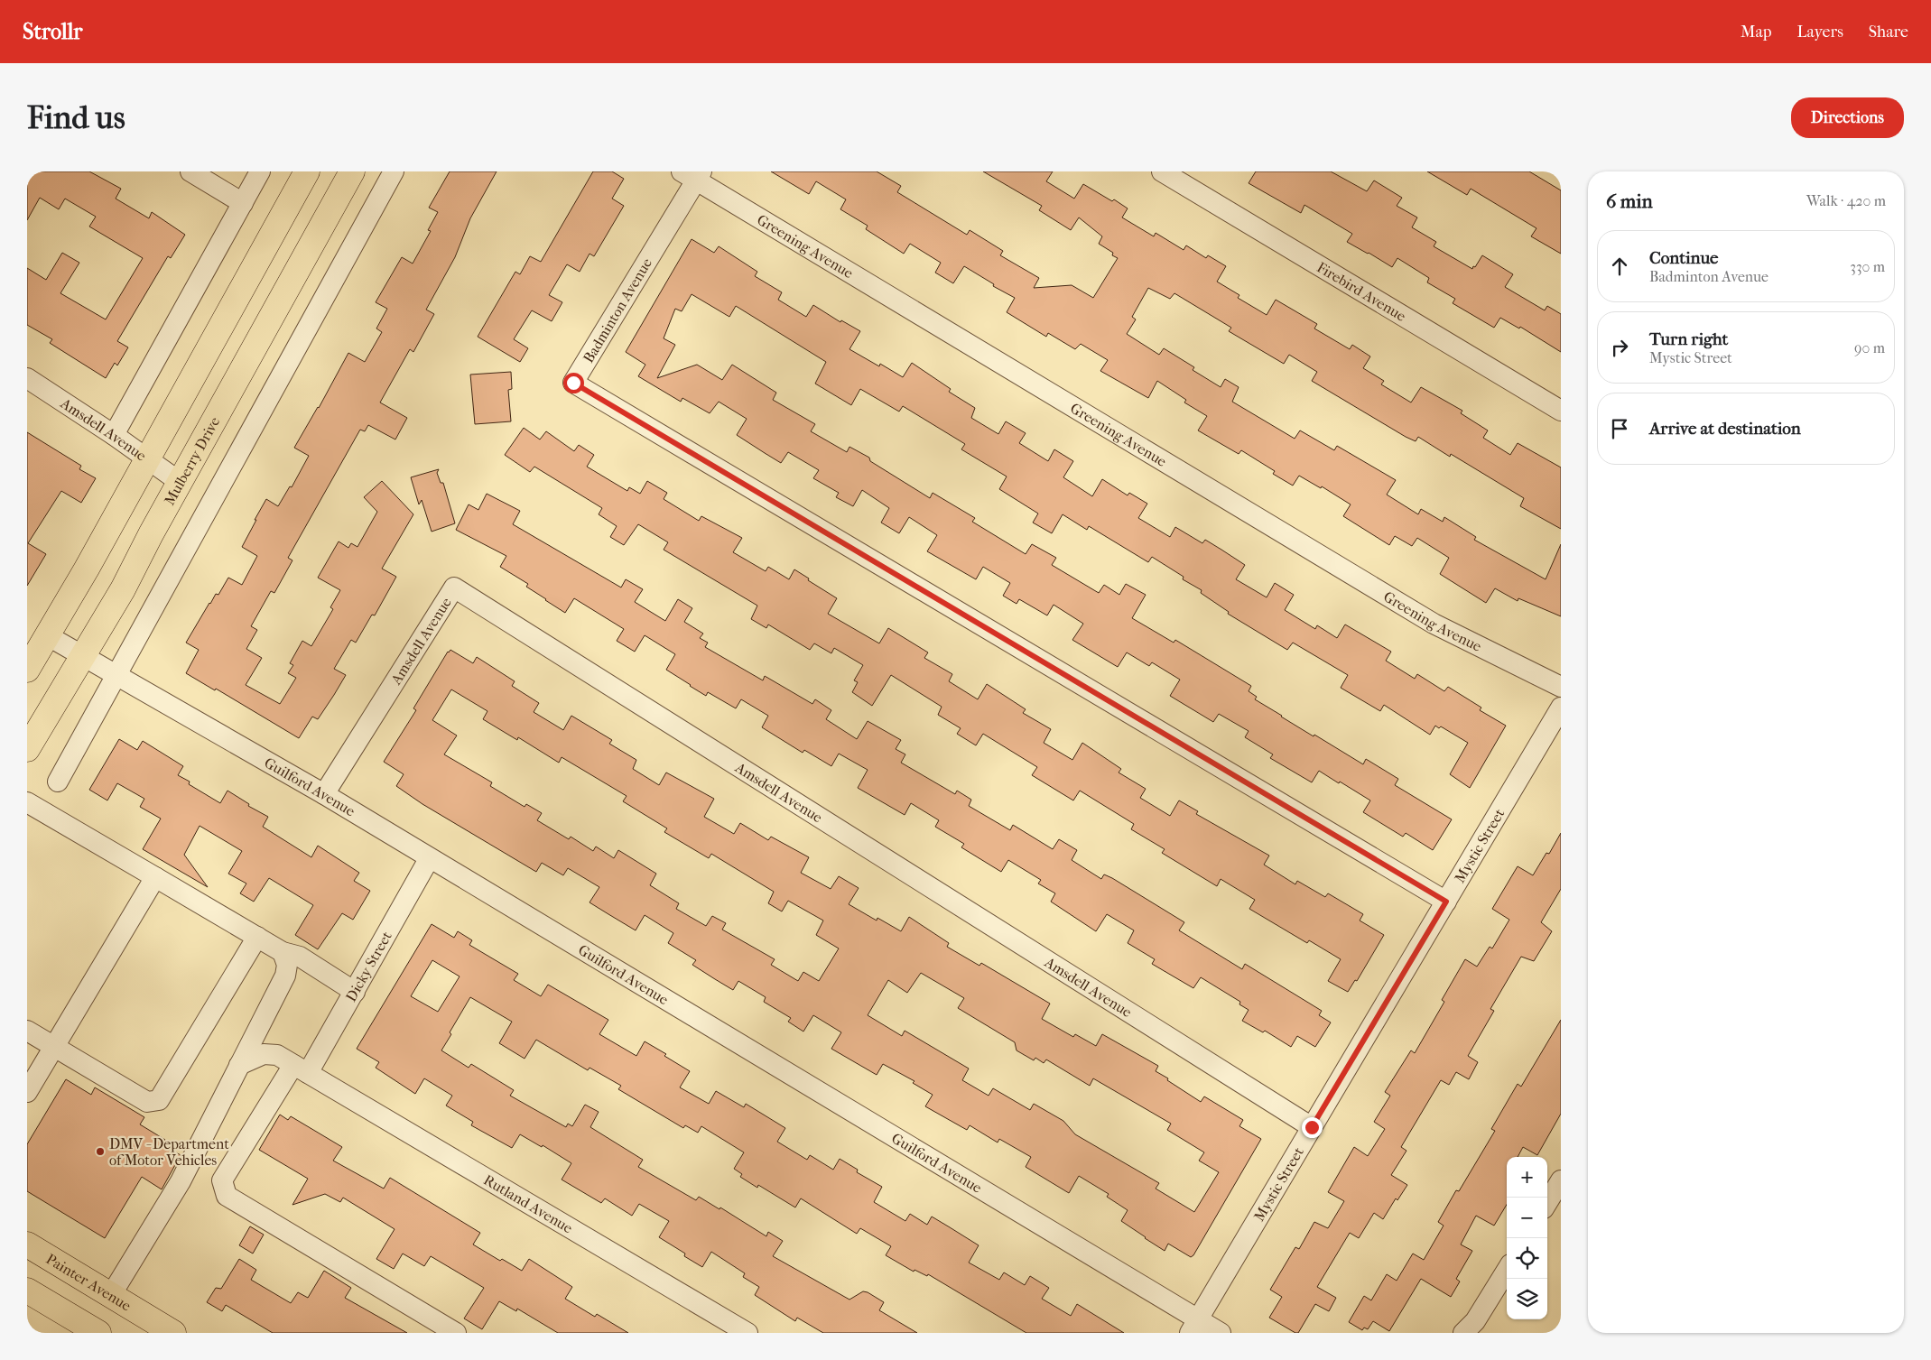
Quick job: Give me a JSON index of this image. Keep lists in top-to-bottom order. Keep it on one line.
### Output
{"streets":{"main road":["Mulberry Drive","Painter Avenue"],"street":["Greening Avenue","Firebird Avenue","Badminton Avenue","Amsdell Avenue","Guilford Avenue","Mystic Street","Dicky Street","Rutland Avenue"]},"crossings":[["Greening Avenue","Badminton Avenue"],["Badminton Avenue","Mystic Street"],["Amsdell Avenue","Mulberry Drive"],["Amsdell Avenue","Guilford Avenue"],["Amsdell Avenue","Mystic Street"],["Mulberry Drive","Guilford Avenue"],["Guilford Avenue","Mystic Street"],["Guilford Avenue","Dicky Street"],["Dicky Street","Rutland Avenue"]],"places":["DMV - Department of Motor Vehicles"],"page":{"header":"Strollr","nav":["Map","Layers","Share"],"buttons":"Directions","title":"Find us","heading":["6 min","Walk · 420 m"],"list":[["Continue","Badminton Avenue","330 m"],["Turn right","Mystic Street","90 m"],"Arrive at destination"],"map_buttons":["+","−"]}}
